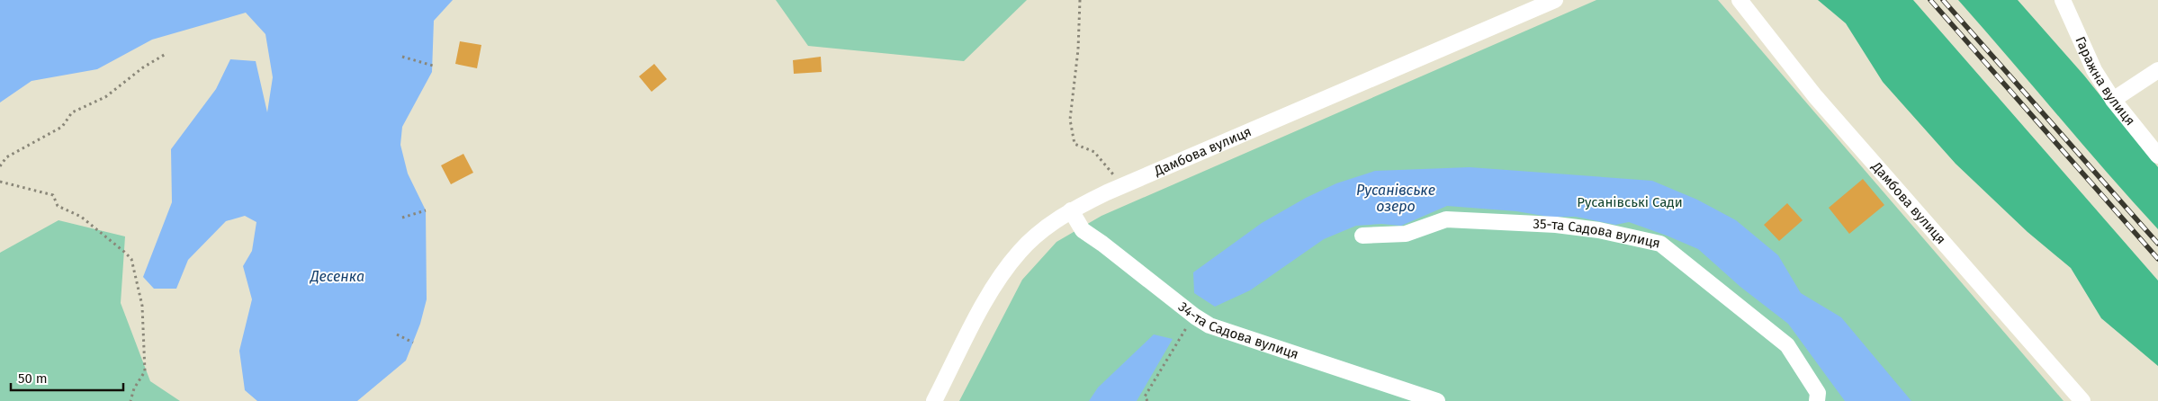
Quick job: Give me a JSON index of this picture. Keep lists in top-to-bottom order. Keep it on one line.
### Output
{"streets":{"street":["Гаражна вулиця","Дамбова вулиця","35-та Садова вулиця","34-та Садова вулиця"]},"crossings":[["Дамбова вулиця","34-та Садова вулиця"]],"water":["Русанівське озеро","Десенка"],"parks":["Русанівські Сади"],"scale_bar":"50 m"}
